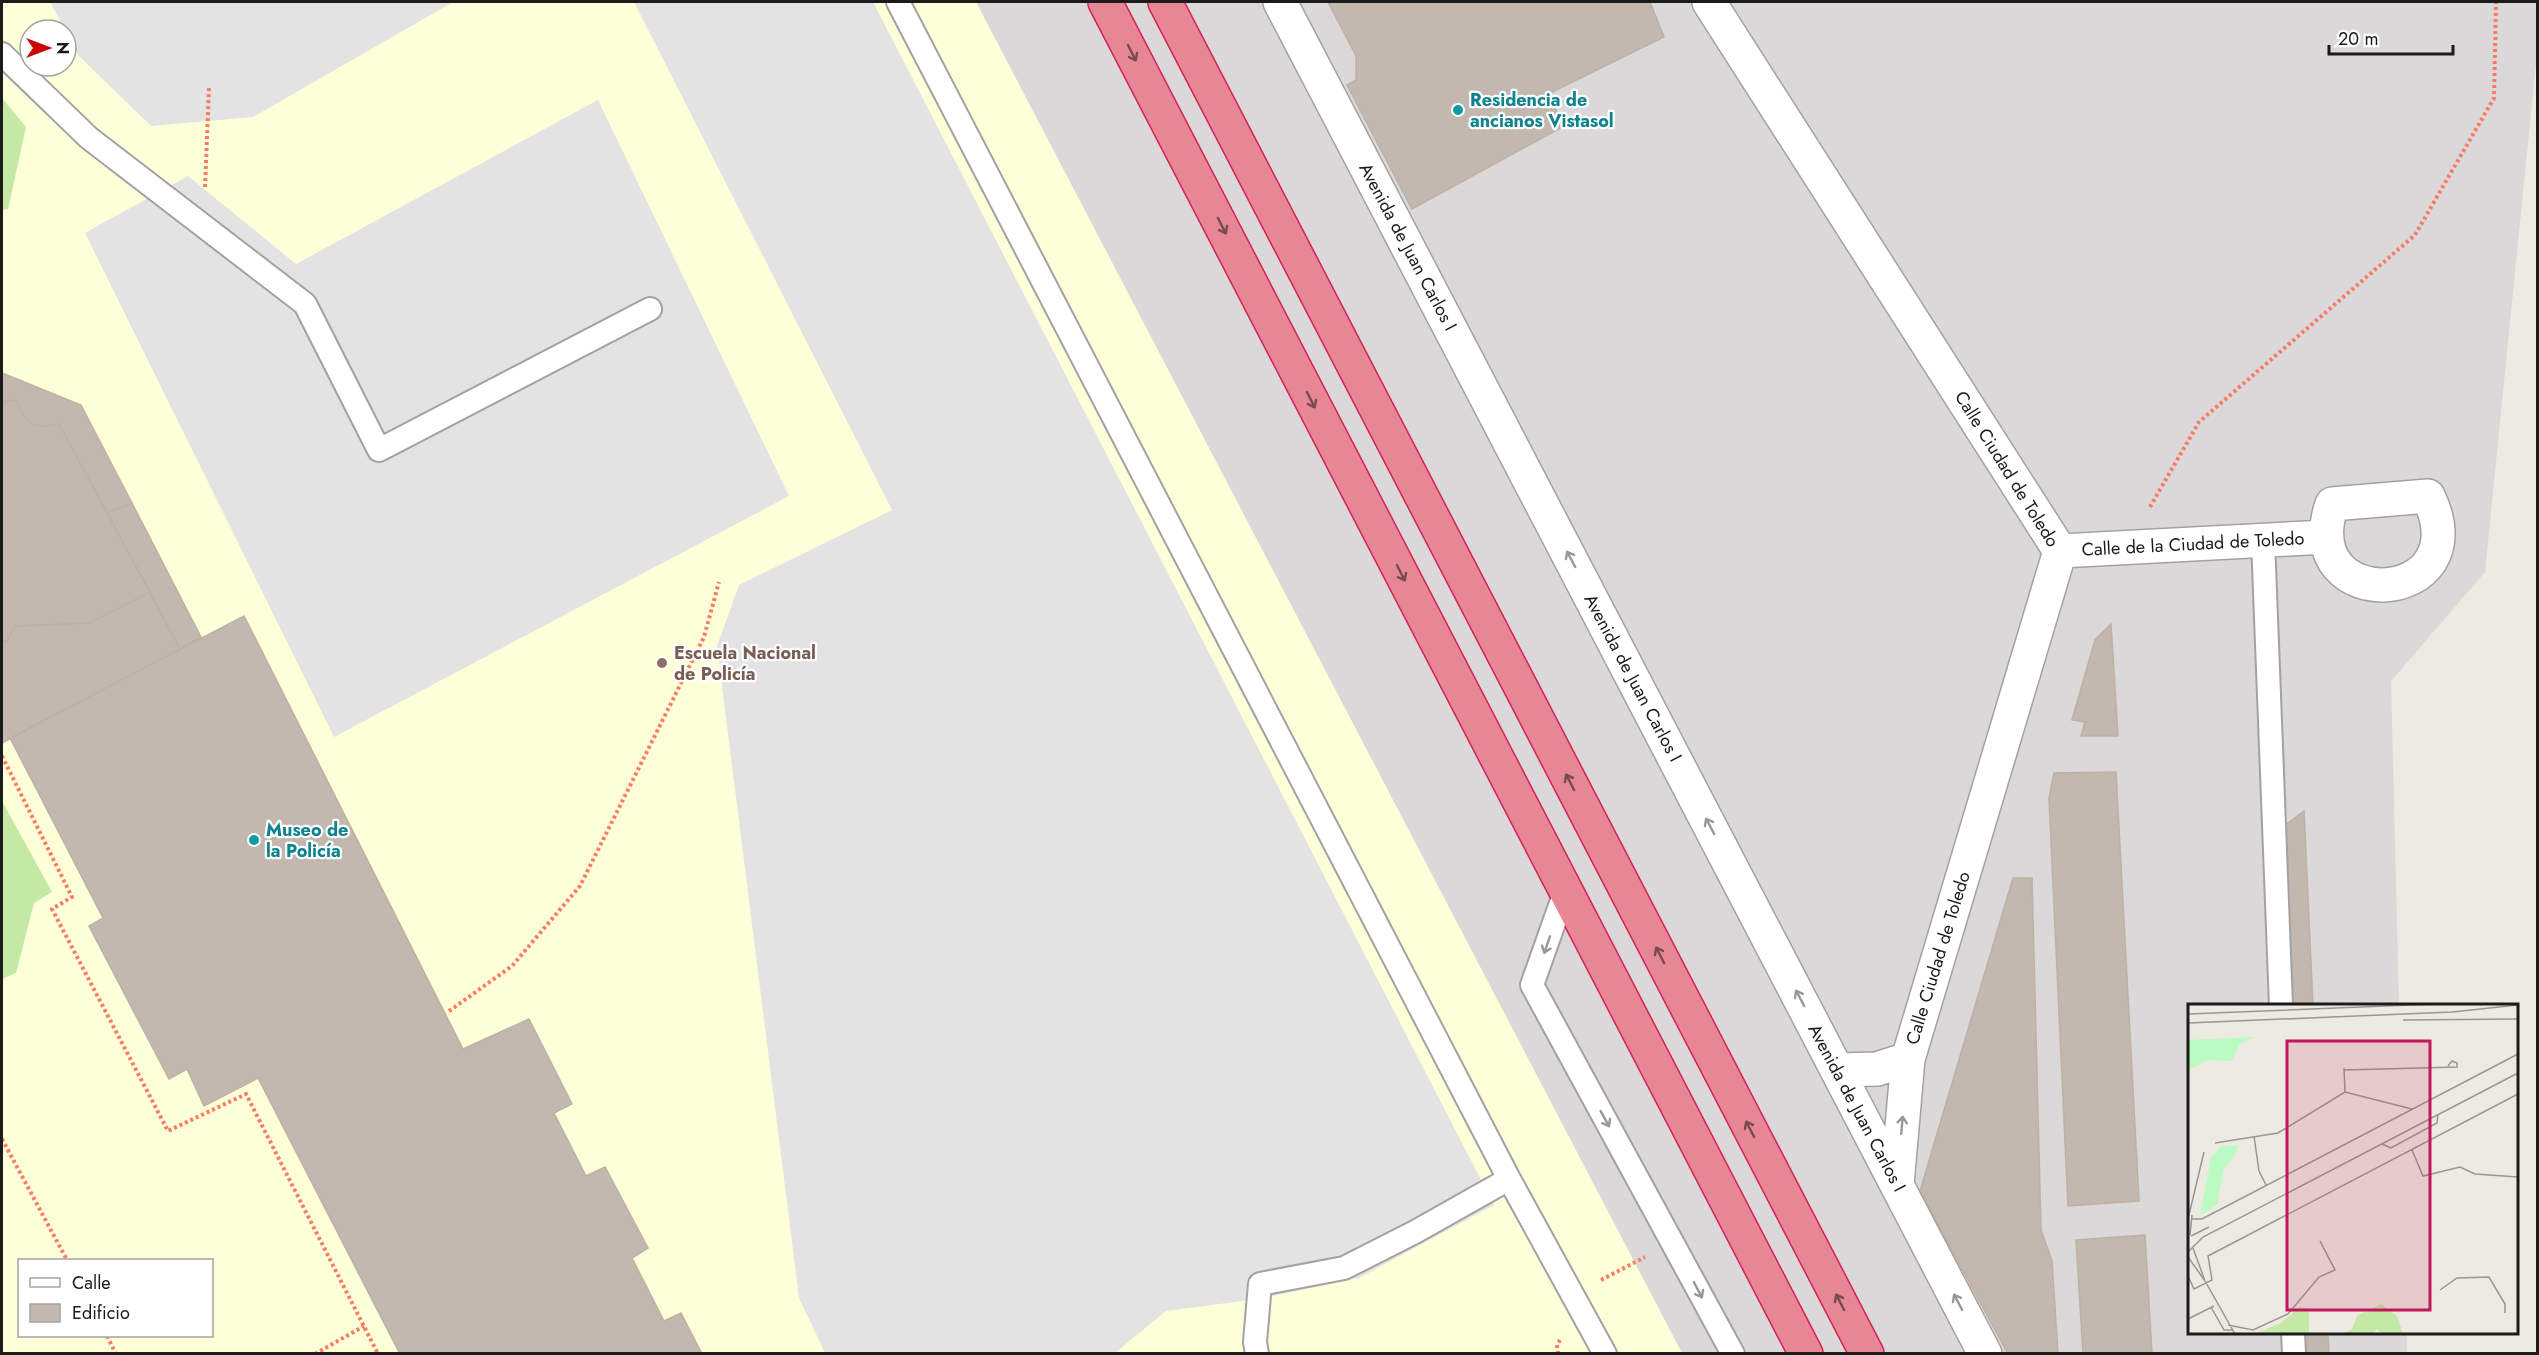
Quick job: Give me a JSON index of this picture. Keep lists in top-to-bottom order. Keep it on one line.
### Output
{"streets":{"street":["Avenida de Juan Carlos I","Calle Ciudad de Toledo","Calle de la Ciudad de Toledo"]},"crossings":[["Avenida de Juan Carlos I","Calle Ciudad de Toledo"],["Calle Ciudad de Toledo","Calle de la Ciudad de Toledo"]],"one_way":["Avenida de Juan Carlos I"],"places":["Residencia de ancianos Vistasol","Escuela Nacional de Policía","Museo de la Policía"],"legend":["Calle","Edificio"],"scale_bar":"20 m","north":"right"}
